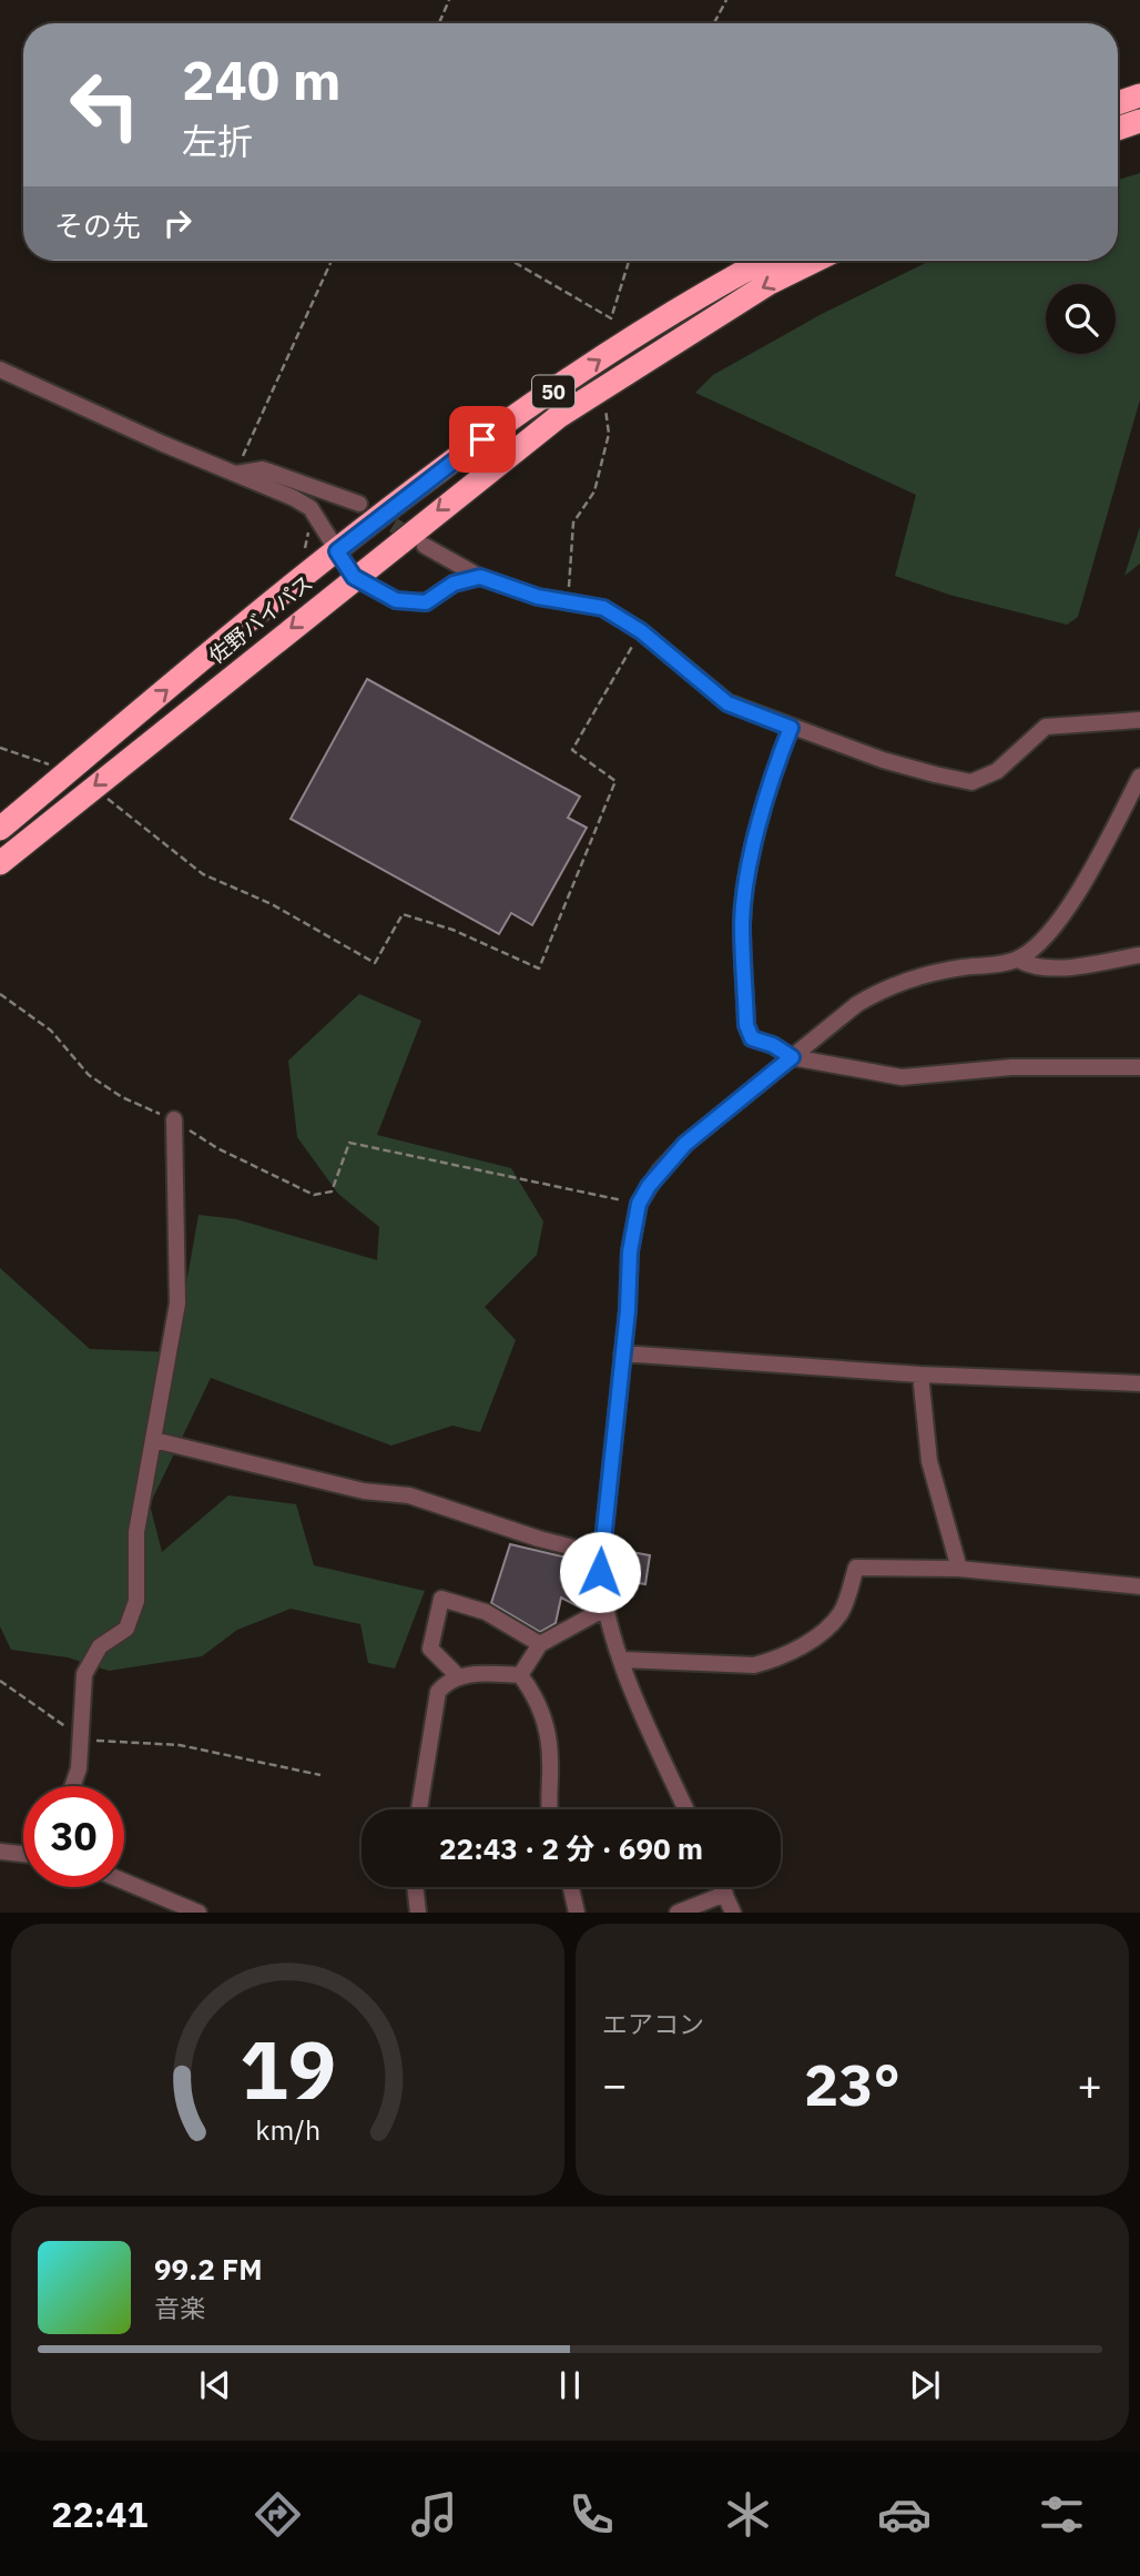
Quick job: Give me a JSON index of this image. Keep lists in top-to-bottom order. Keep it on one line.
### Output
{"streets":{"highway":["50","佐野バイパス"]},"page":{"turn":["240 m","左折"],"then":"その先","limit":"30","trip":"22:43 · 2 分 · 690 m","tile":"エアコン","heat":["−","23°","+"],"song":["99.2 FM","音楽"],"tabs":"22:41","gauge":["19","km/h"]}}
